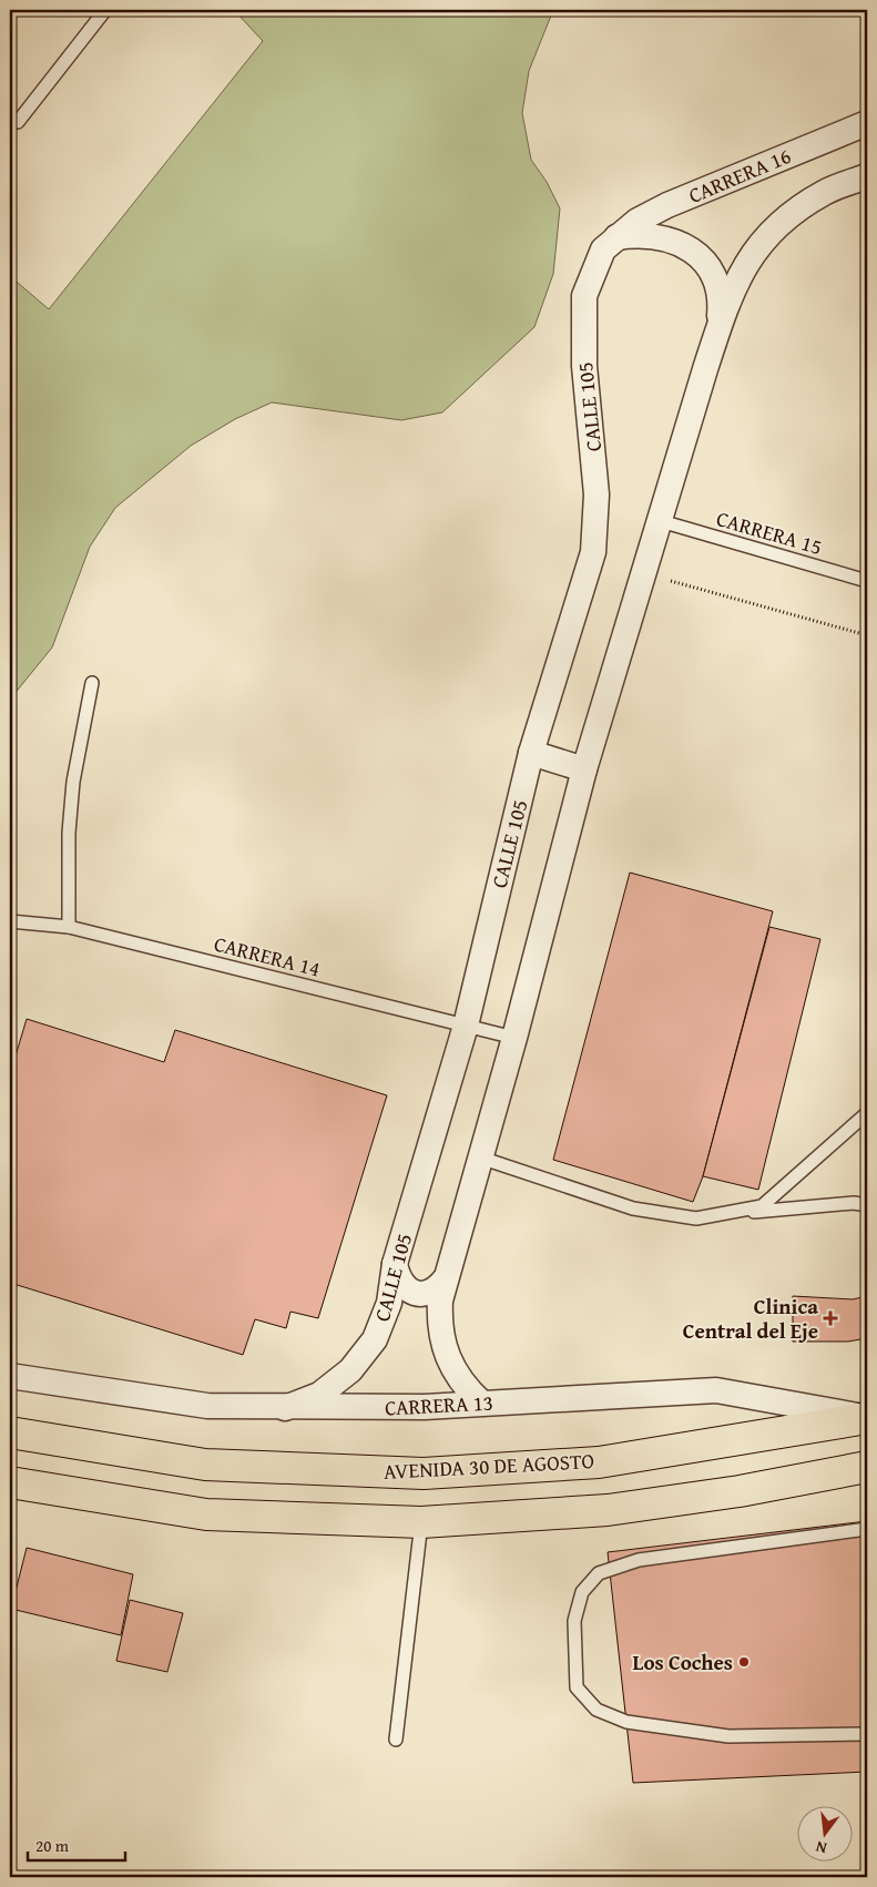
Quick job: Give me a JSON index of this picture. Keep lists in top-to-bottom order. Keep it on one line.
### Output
{"streets":{"main road":["AVENIDA 30 DE AGOSTO"],"street":["CARRERA 16","CALLE 105","CARRERA 13"],"lane":["CARRERA 15","CARRERA 14"]},"crossings":[["CARRERA 16","CALLE 105"],["CALLE 105","CARRERA 14"],["CALLE 105","CARRERA 13"],["CARRERA 13","AVENIDA 30 DE AGOSTO"]],"places":{"health":["Clinica Central del Eje"],"other":["Los Coches"]},"scale_bar":"20 m","north":"bottom"}
